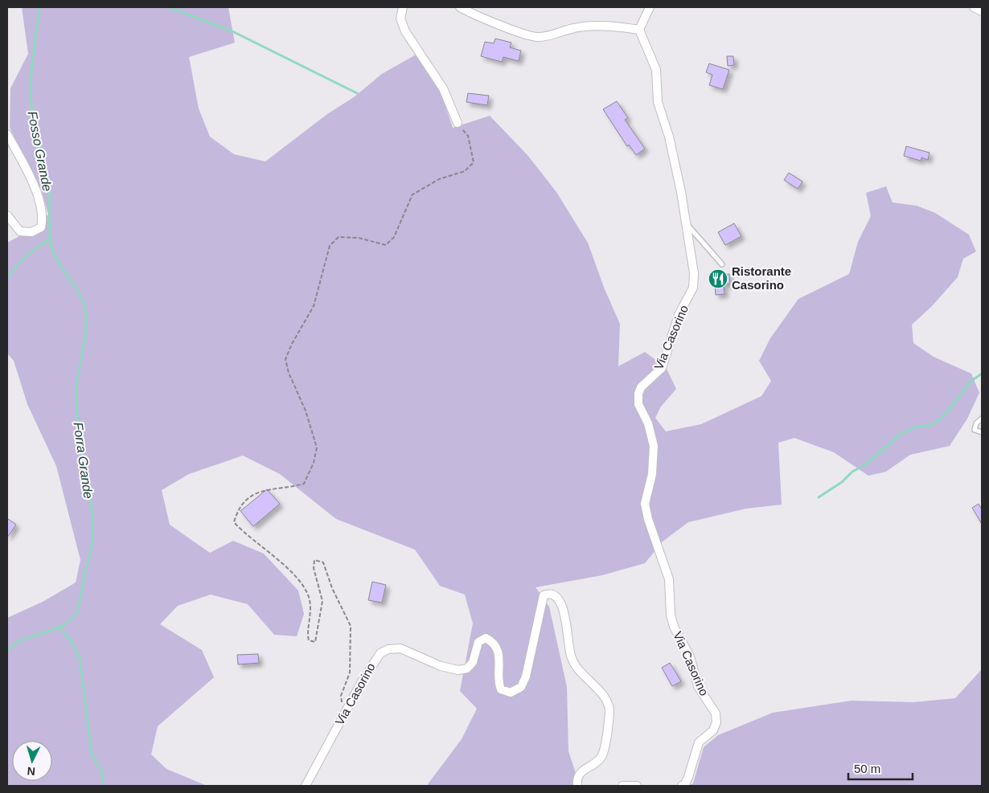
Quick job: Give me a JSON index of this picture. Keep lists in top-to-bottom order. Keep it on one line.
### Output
{"streets":{"street":["Via Casorino"]},"water":["Fosso Grande","Forra Grande"],"places":{"restaurant":["Ristorante Casorino"]},"scale_bar":"50 m","north":"bottom"}
